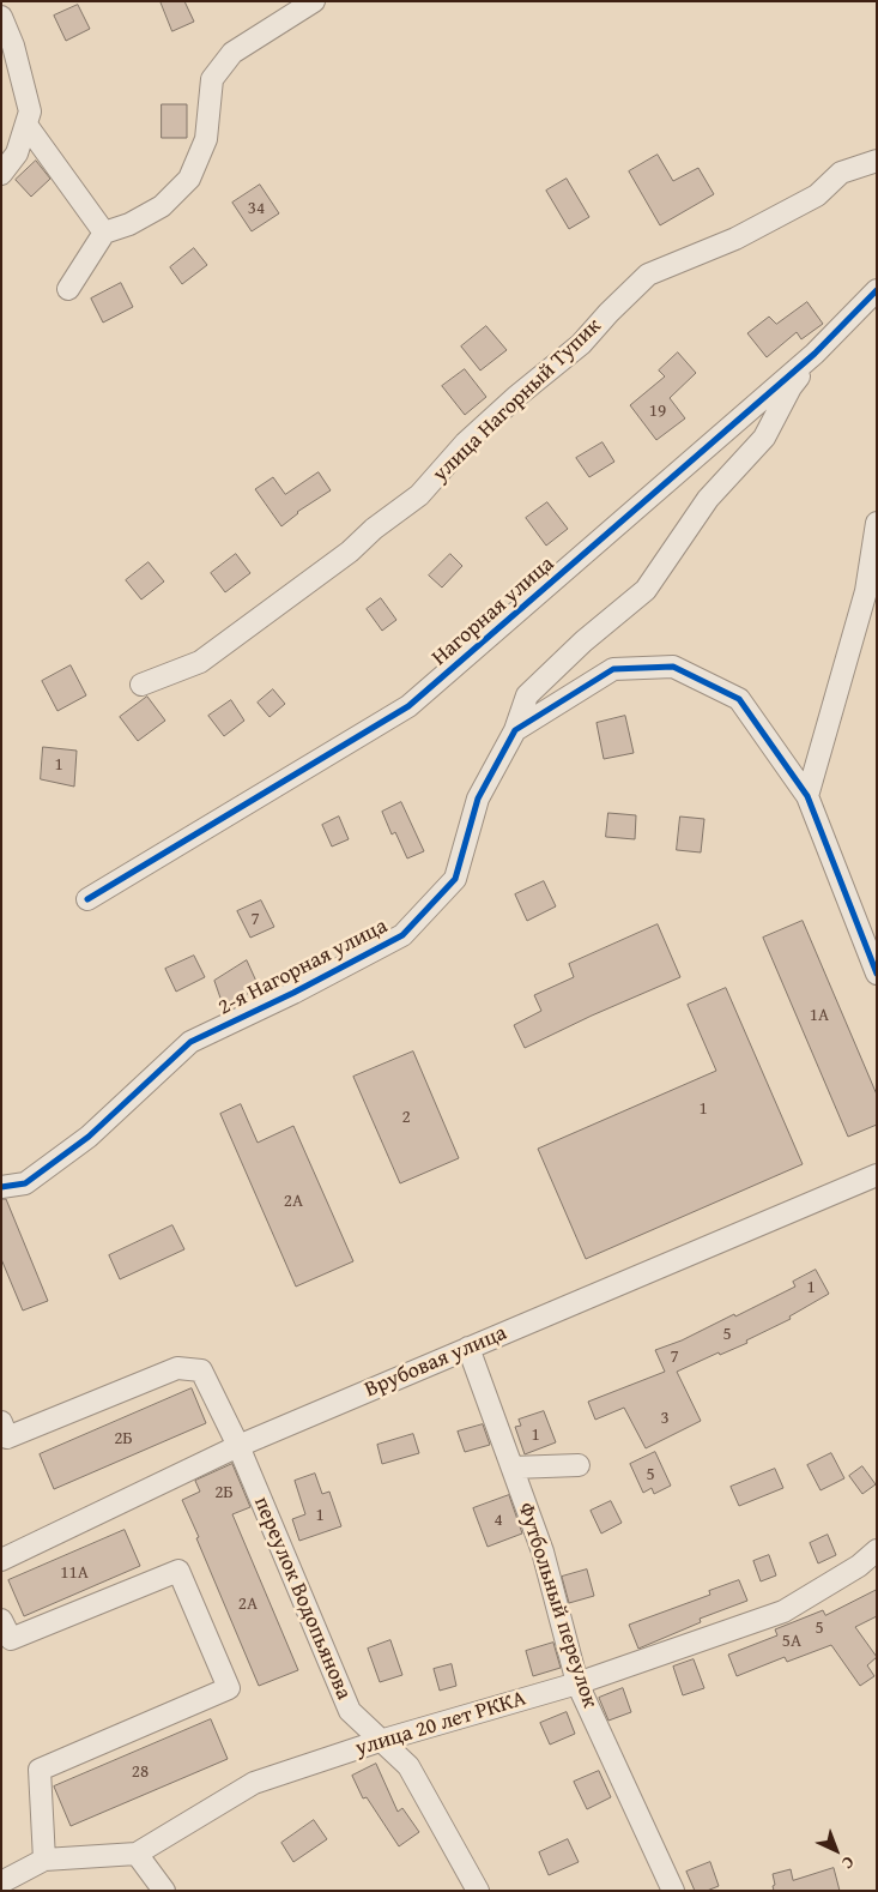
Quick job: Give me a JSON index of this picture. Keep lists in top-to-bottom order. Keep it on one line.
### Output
{"streets":{"street":["улица Нагорный Тупик","Нагорная улица","2-я Нагорная улица","Врубовая улица","переулок Водопьянова","Футбольный переулок","улица 20 лет РККА"]},"crossings":[["Врубовая улица","переулок Водопьянова"],["Врубовая улица","Футбольный переулок"],["переулок Водопьянова","улица 20 лет РККА"],["Футбольный переулок","улица 20 лет РККА"]],"house_numbers":["34","19","1","7","1А","1","2","2А","1","5","7","3","1","2Б","5","2Б","1","4","11А","2А","5","5А","28"],"north":"bottom right"}
